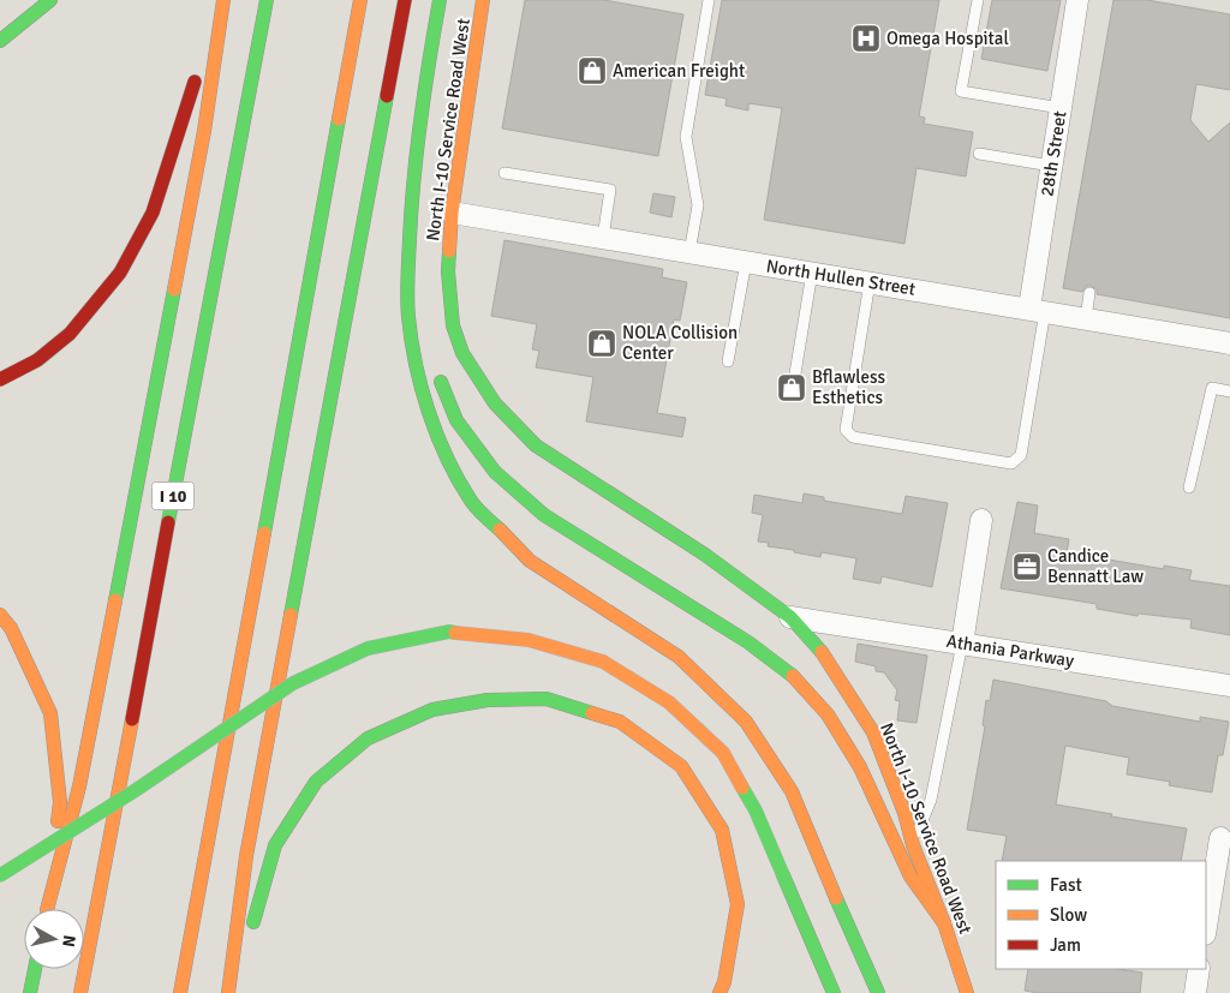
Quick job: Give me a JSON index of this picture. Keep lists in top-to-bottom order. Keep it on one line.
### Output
{"streets":{"main road":["North I-10 Service Road West","I 10"],"street":["28th Street","North Hullen Street","Athania Parkway"]},"crossings":[["North I-10 Service Road West","North Hullen Street"],["North I-10 Service Road West","Athania Parkway"],["28th Street","North Hullen Street"]],"places":{"hospital":["Omega Hospital"],"shop":["American Freight","NOLA Collision Center","Bflawless Esthetics"],"office":["Candice Bennatt Law"]},"legend":["Fast","Slow","Jam"],"north":"right"}
